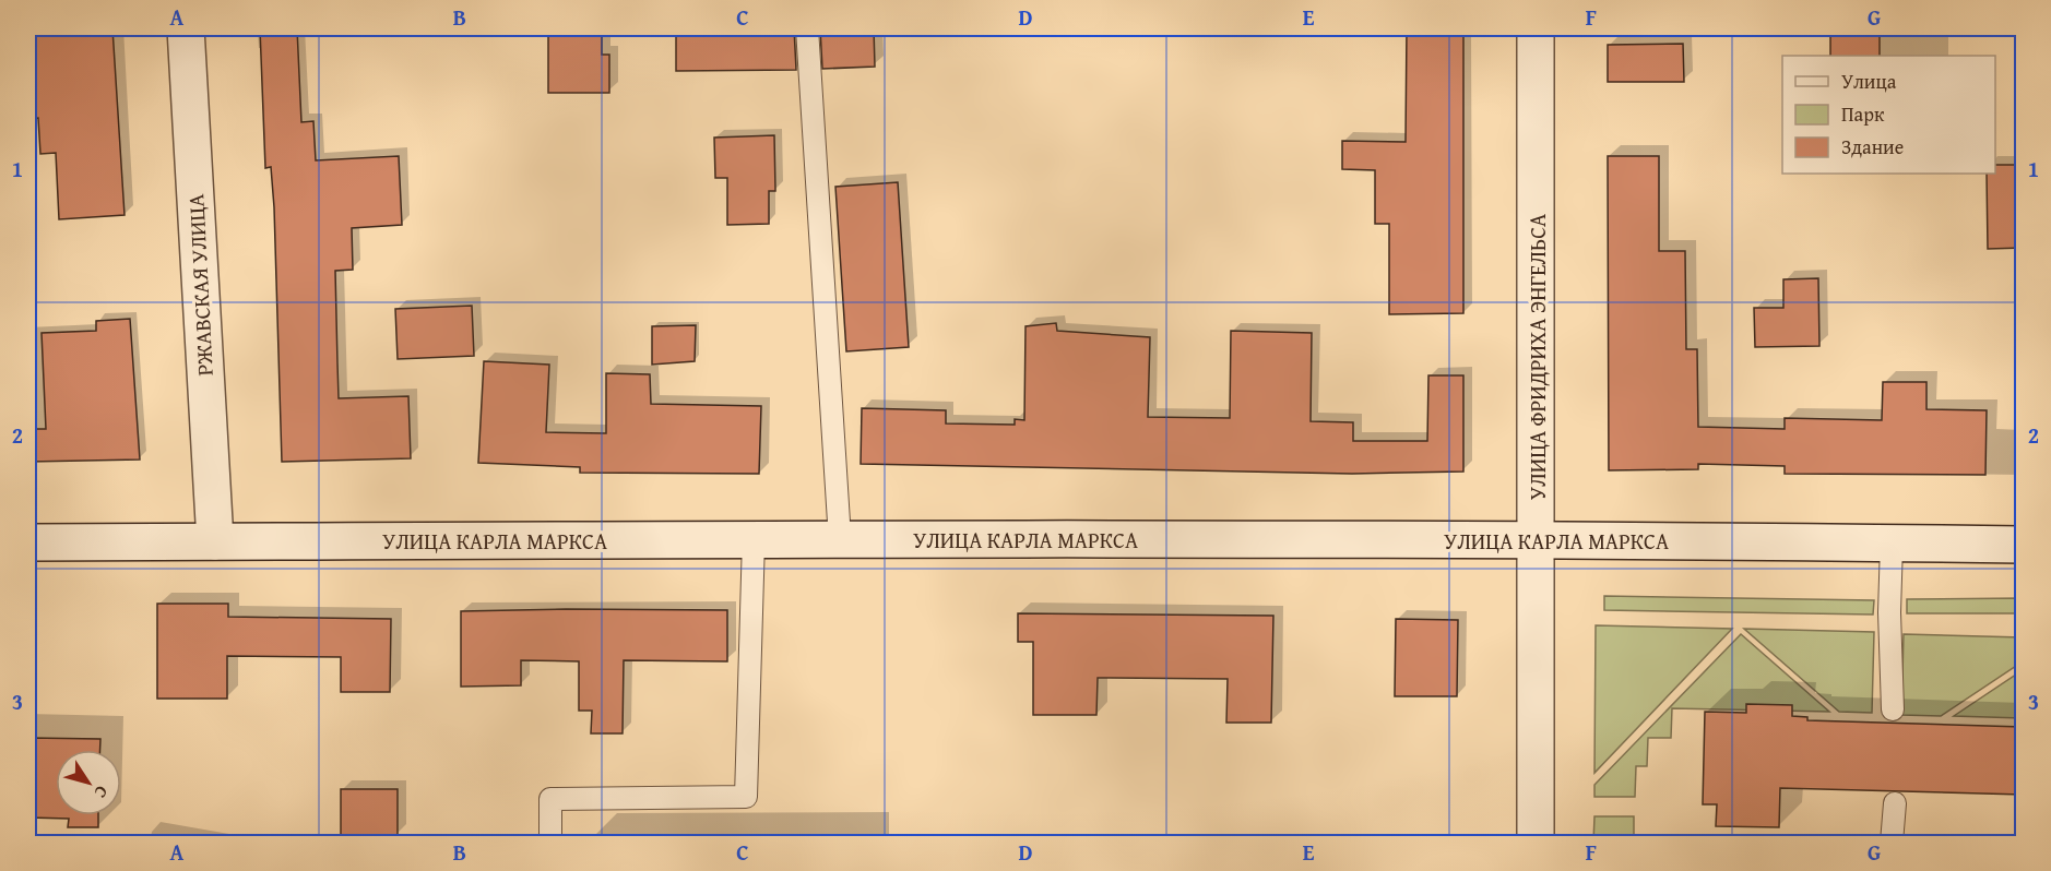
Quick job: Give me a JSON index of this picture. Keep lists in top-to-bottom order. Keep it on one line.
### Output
{"streets":{"main road":["РЖАВСКАЯ УЛИЦА","УЛИЦА ФРИДРИХА ЭНГЕЛЬСА","УЛИЦА КАРЛА МАРКСА"]},"crossings":[["РЖАВСКАЯ УЛИЦА","УЛИЦА КАРЛА МАРКСА"],["УЛИЦА ФРИДРИХА ЭНГЕЛЬСА","УЛИЦА КАРЛА МАРКСА"]],"legend":["Улица","Парк","Здание"],"north":"bottom right","grid":{"columns":["A","B","C","D","E","F","G"],"rows":["1","2","3"]}}
